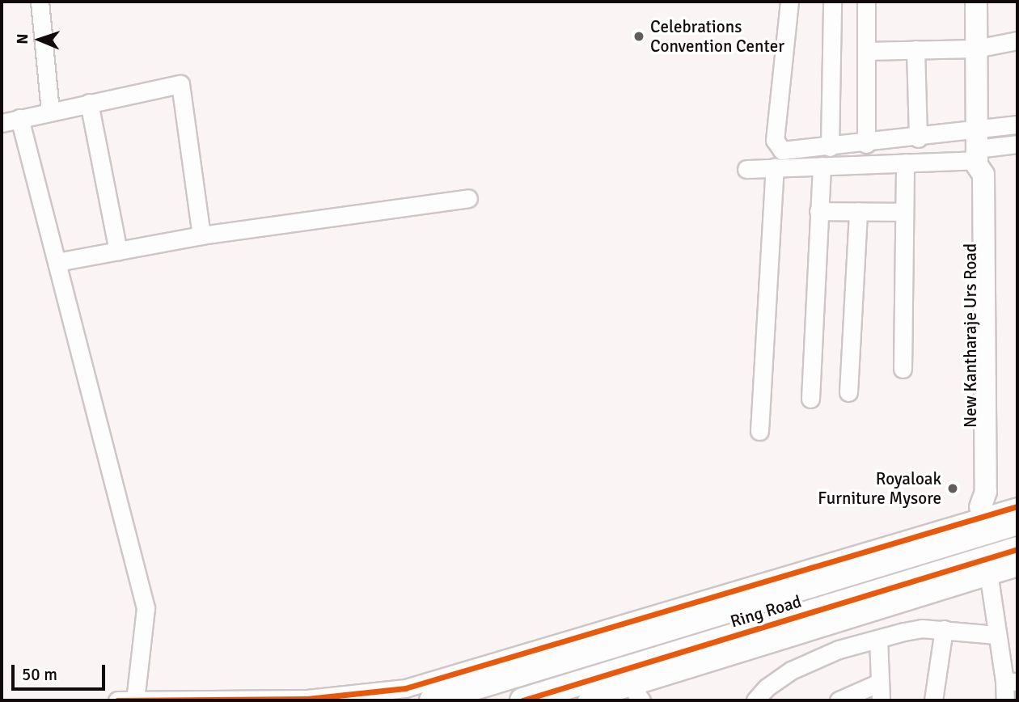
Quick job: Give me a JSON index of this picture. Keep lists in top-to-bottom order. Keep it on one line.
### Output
{"streets":{"highway":["Ring Road"],"main road":["New Kantharaje Urs Road"]},"crossings":[["New Kantharaje Urs Road","Ring Road"]],"places":["Celebrations Convention Center","Royaloak Furniture Mysore"],"scale_bar":"50 m","north":"left"}
